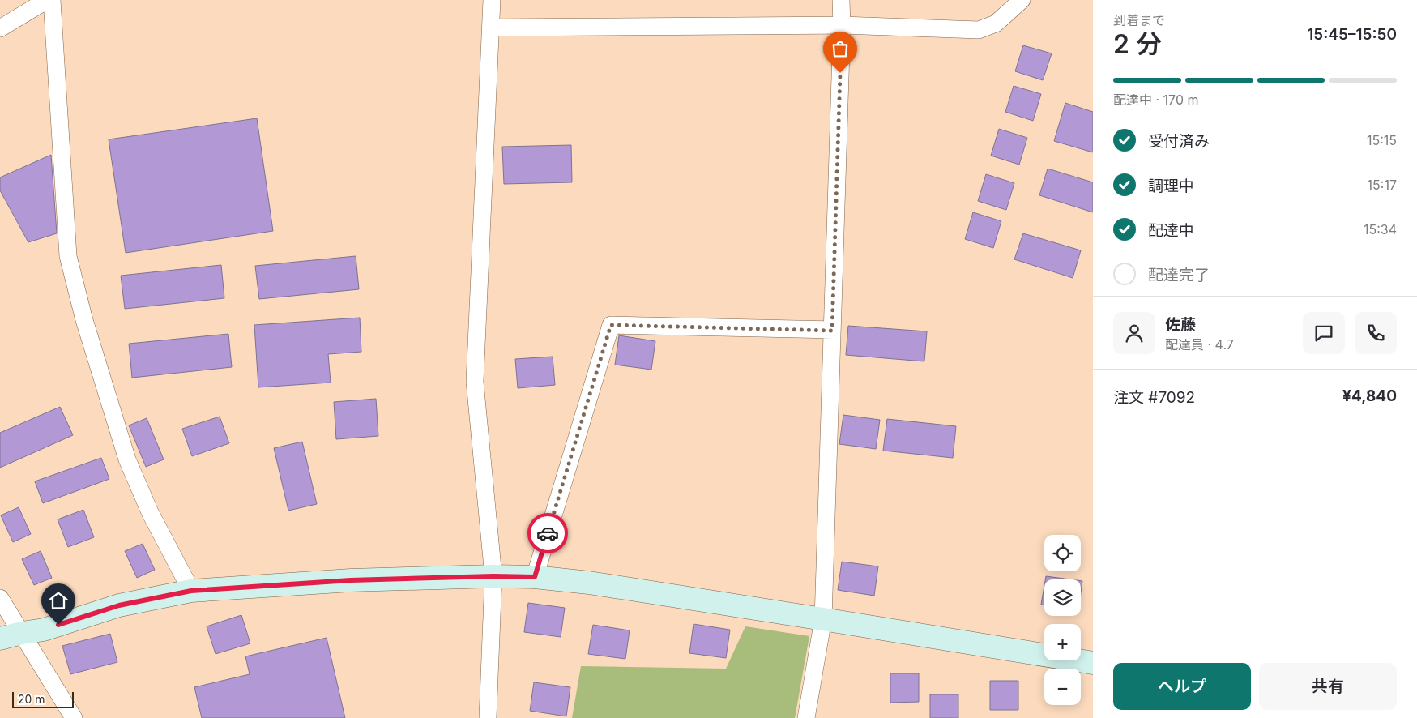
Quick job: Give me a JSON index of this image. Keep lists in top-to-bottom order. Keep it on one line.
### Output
{"scale_bar":"20 m","page":{"heading":["2 分","到着まで","15:45–15:50"],"panel":["佐藤","配達員 · 4.7","注文 #7092","¥4,840"],"bar":"配達中 · 170 m","list":[["受付済み","15:15"],["調理中","15:17"],["配達中","15:34"],"配達完了"],"map_buttons":["+","−"],"buttons":["ヘルプ","共有"],"scale":"20 m"}}
